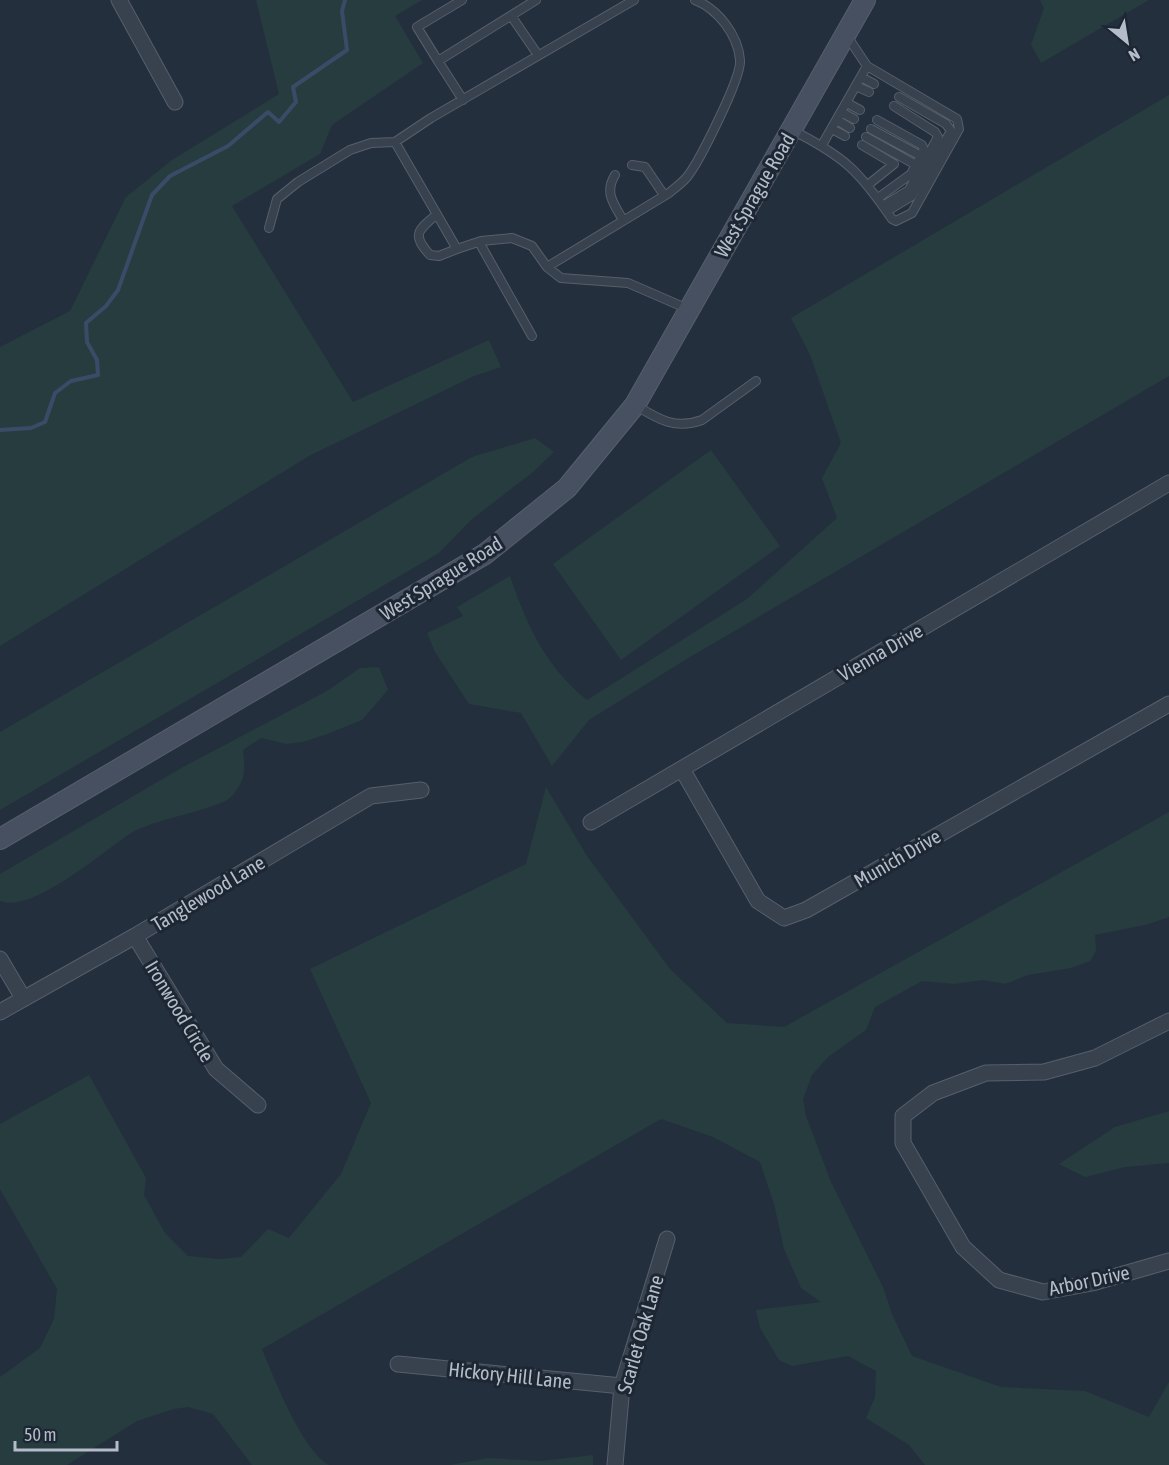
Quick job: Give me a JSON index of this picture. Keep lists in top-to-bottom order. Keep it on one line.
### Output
{"streets":{"street":["West Sprague Road","Vienna Drive","Munich Drive","Tanglewood Lane","Ironwood Circle","Arbor Drive","Scarlet Oak Lane","Hickory Hill Lane"]},"crossings":[["Vienna Drive","Munich Drive"],["Tanglewood Lane","Ironwood Circle"],["Scarlet Oak Lane","Hickory Hill Lane"]],"scale_bar":"50 m","north":"bottom right"}
